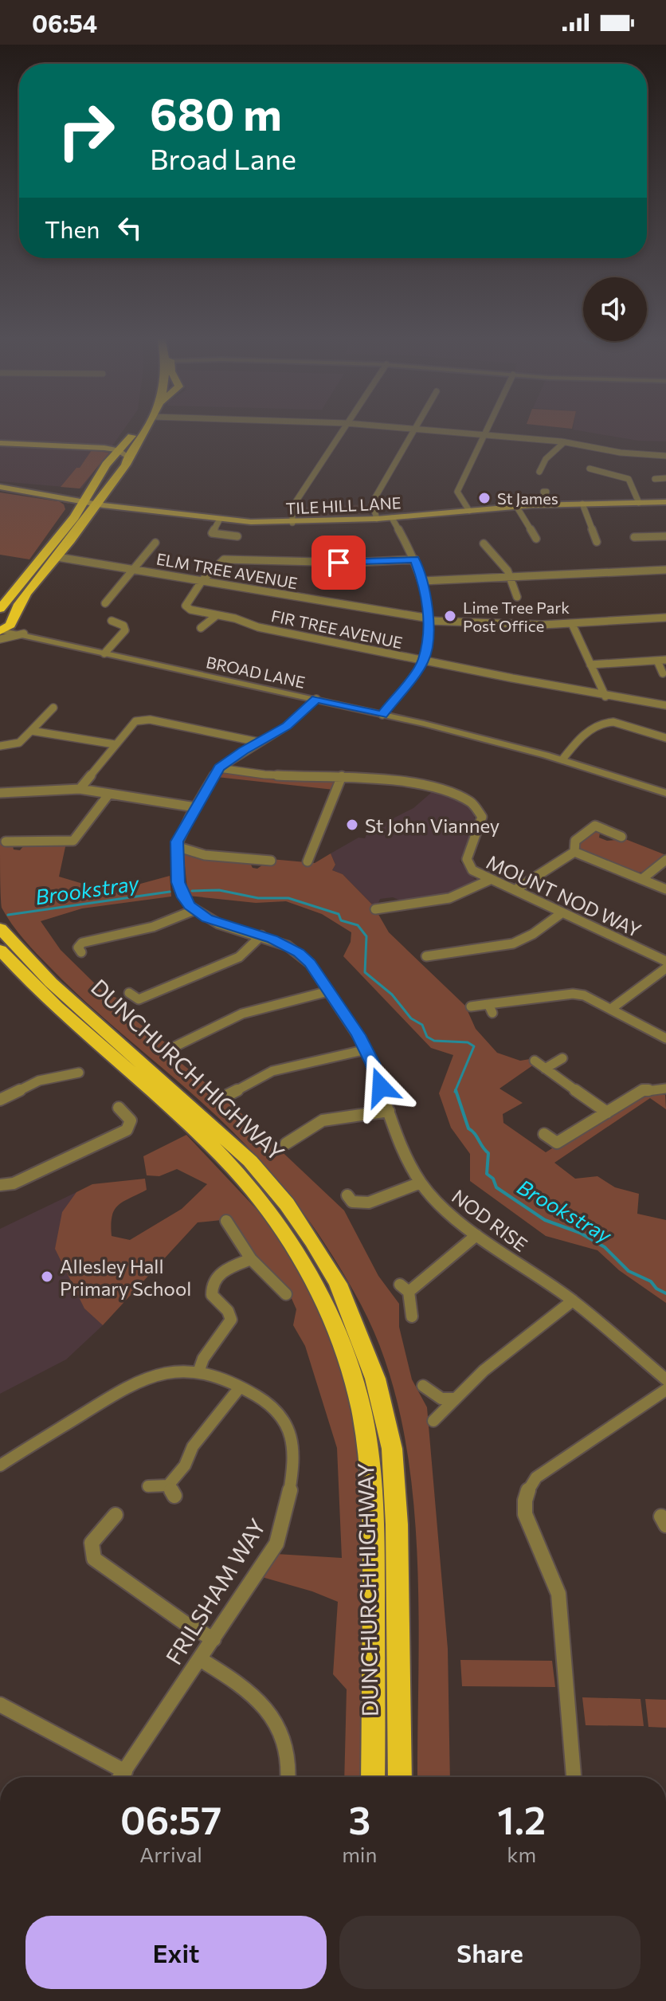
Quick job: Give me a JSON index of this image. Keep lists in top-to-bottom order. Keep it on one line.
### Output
{"streets":{"highway":["DUNCHURCH HIGHWAY"],"main road":["TILE HILL LANE"],"street":["ELM TREE AVENUE","FIR TREE AVENUE","BROAD LANE","MOUNT NOD WAY","NOD RISE","FRILSHAM WAY"]},"crossings":[["ELM TREE AVENUE","FIR TREE AVENUE"]],"water":["Brookstray"],"places":["St James","Lime Tree Park Post Office","St John Vianney","Allesley Hall Primary School"],"page":{"status":"06:54","turn":["680 m","Broad Lane"],"then":"Then","eta":["06:57","Arrival","3","min","1.2","km"],"buttons":["Exit","Share"]}}
